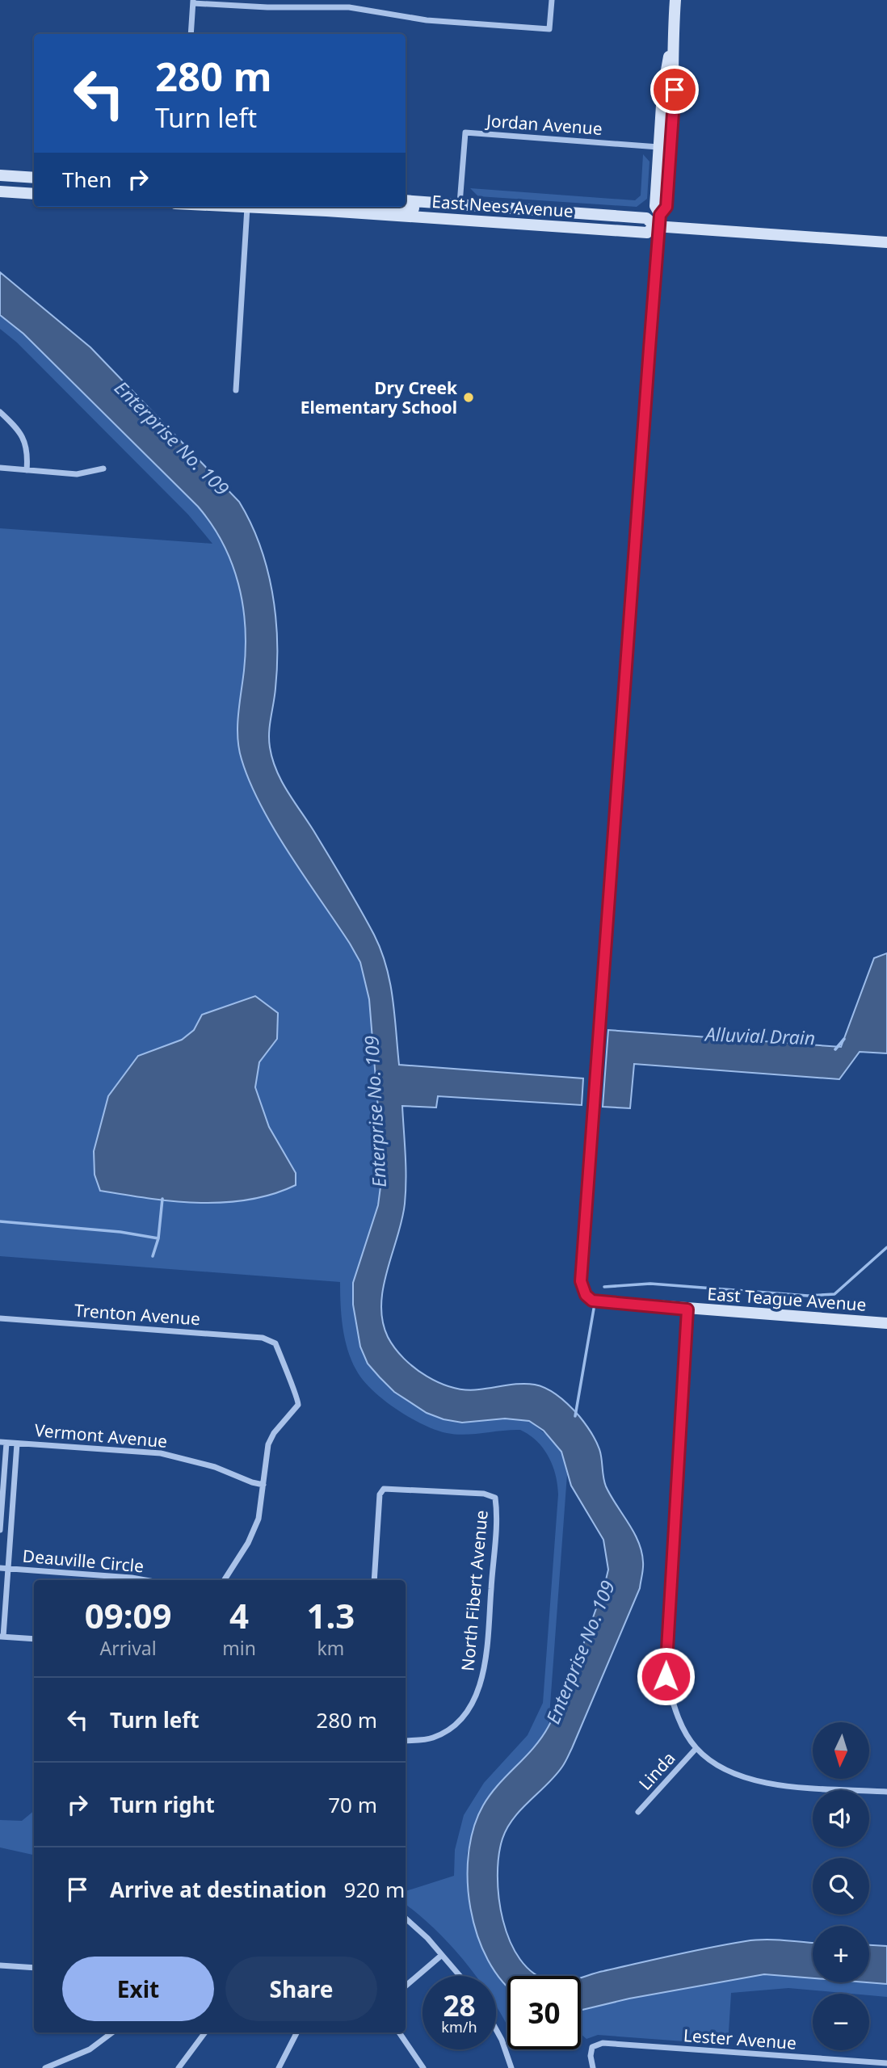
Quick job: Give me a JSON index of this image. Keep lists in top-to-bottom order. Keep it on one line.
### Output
{"streets":{"street":["Jordan Avenue","East Nees Avenue","East Teague Avenue","Trenton Avenue","Vermont Avenue","Deauville Circle","North Fibert Avenue","Linda","Lester Avenue"]},"crossings":[["Jordan Avenue","East Nees Avenue"],["East Nees Avenue","East Teague Avenue"],["Trenton Avenue","Vermont Avenue"]],"water":["Enterprise No. 109","Alluvial Drain"],"places":["Dry Creek Elementary School"],"north":"bottom","page":{"turn":["280 m","Turn left"],"then":"Then","eta":["09:09","Arrival","4","min","1.3","km"],"list":[{"name":"Turn left","value":"280 m"},{"name":"Turn right","value":"70 m"},{"name":"Arrive at destination","value":"920 m"}],"map_buttons":["+","−"],"buttons":["Exit","Share"],"speed":"28 km/h","limit":"30"}}
